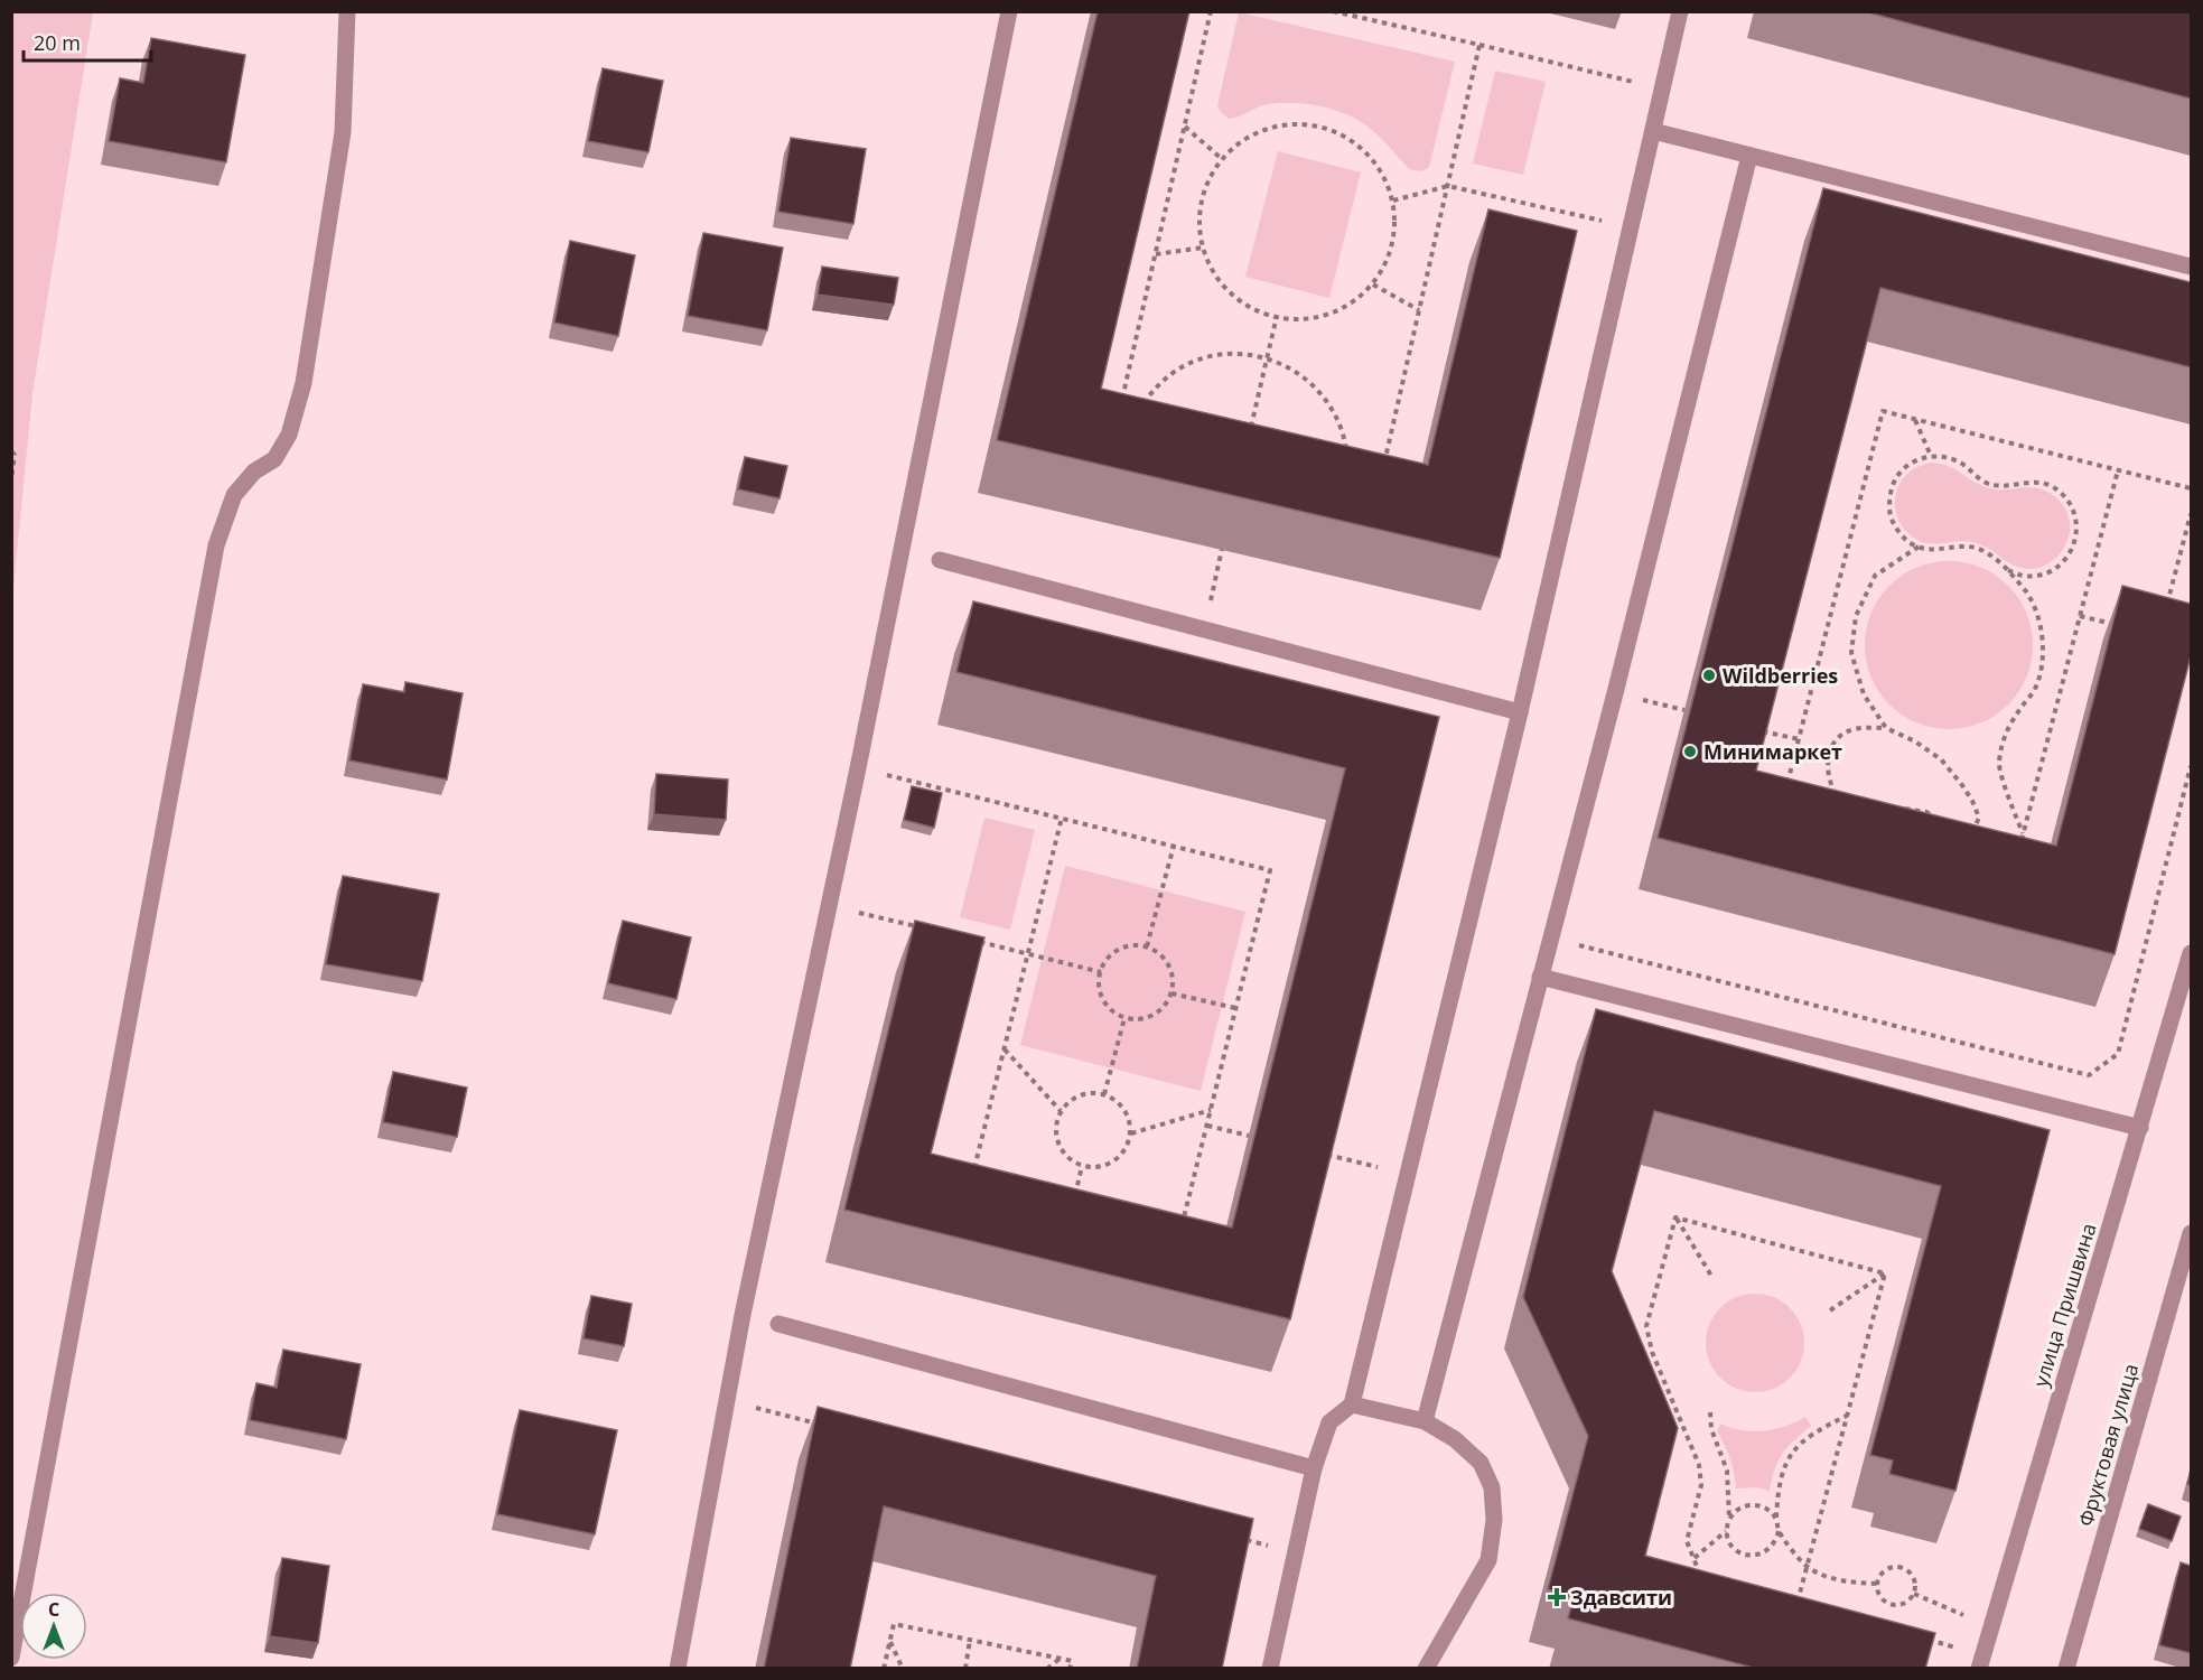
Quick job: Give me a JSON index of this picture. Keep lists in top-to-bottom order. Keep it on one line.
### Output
{"streets":{"street":["улица Пришвина","Фруктовая улица"]},"places":{"other":["Wildberries","Минимаркет"],"health":["Здавсити"]},"scale_bar":"20 m","north":"top"}
